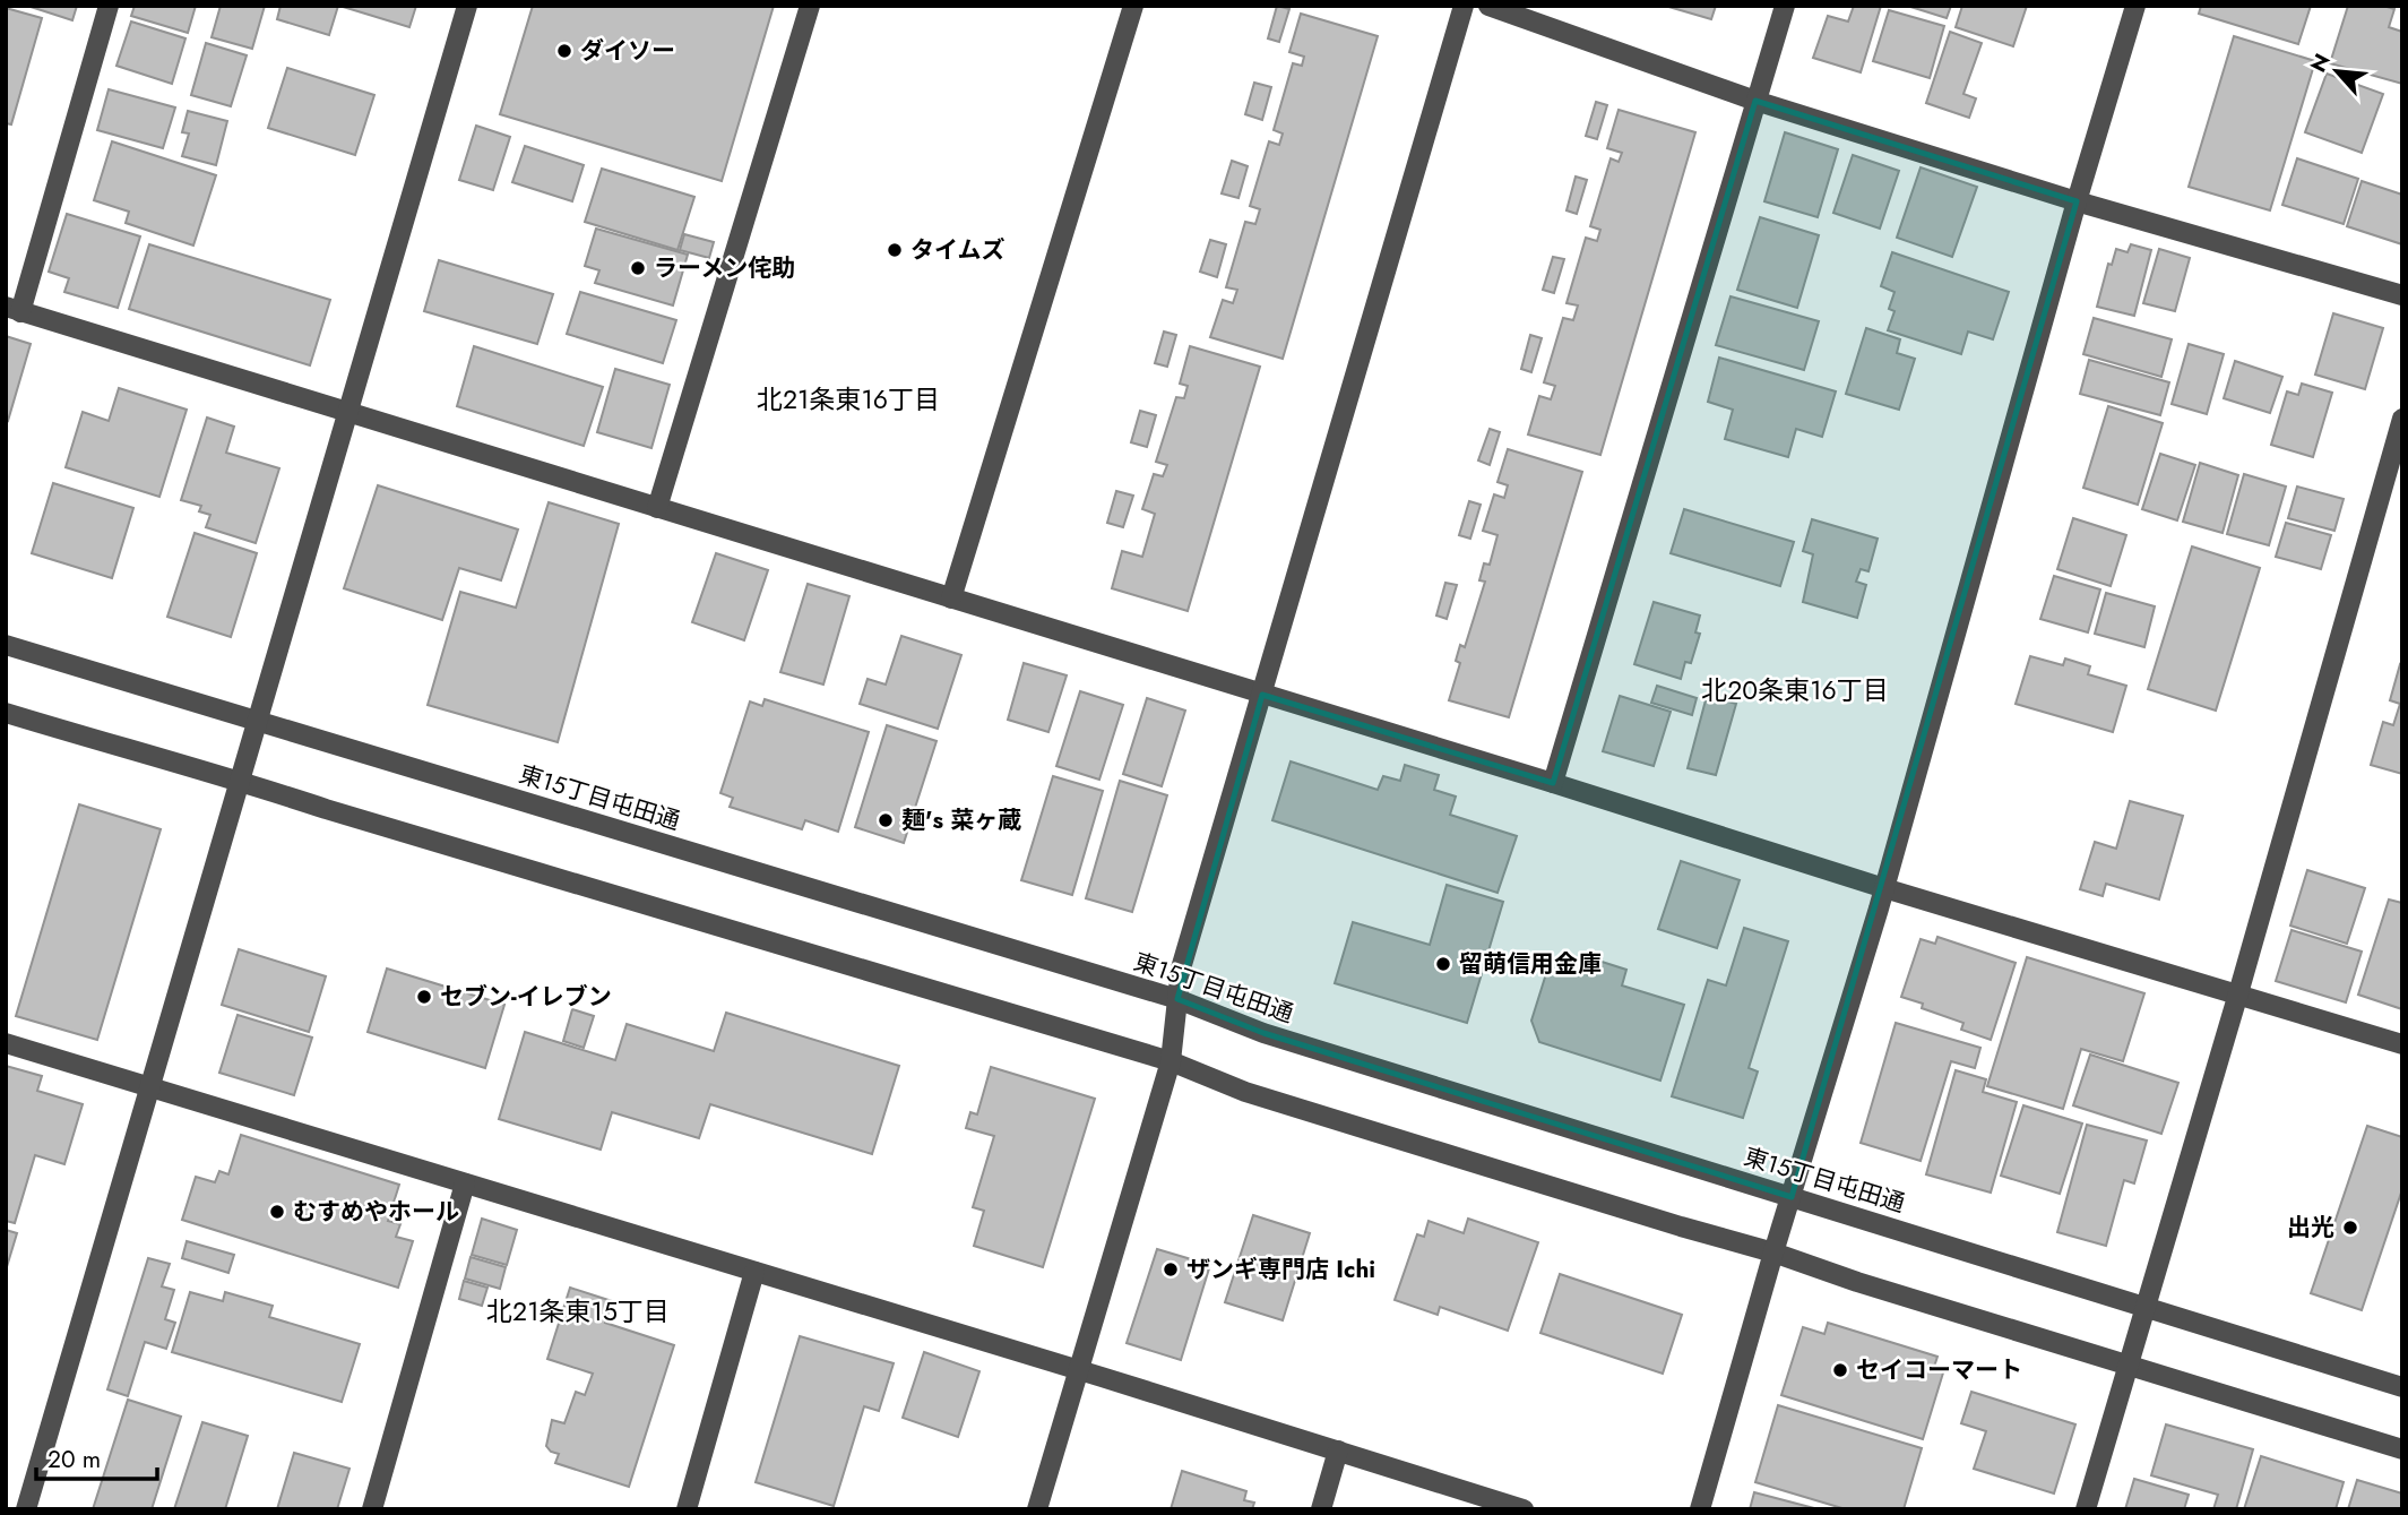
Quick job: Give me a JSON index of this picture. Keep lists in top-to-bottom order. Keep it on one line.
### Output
{"streets":{"street":["東15丁目屯田通"]},"districts":["北21条東16丁目","北20条東16丁目","北21条東15丁目"],"places":["ダイソー","タイムズ","ラーメン侘助","麺's 菜ヶ蔵","留萌信用金庫","セブン-イレブン","むすめやホール","出光","ザンギ専門店 Ichi","セイコーマート"],"scale_bar":"20 m","north":"top left"}
